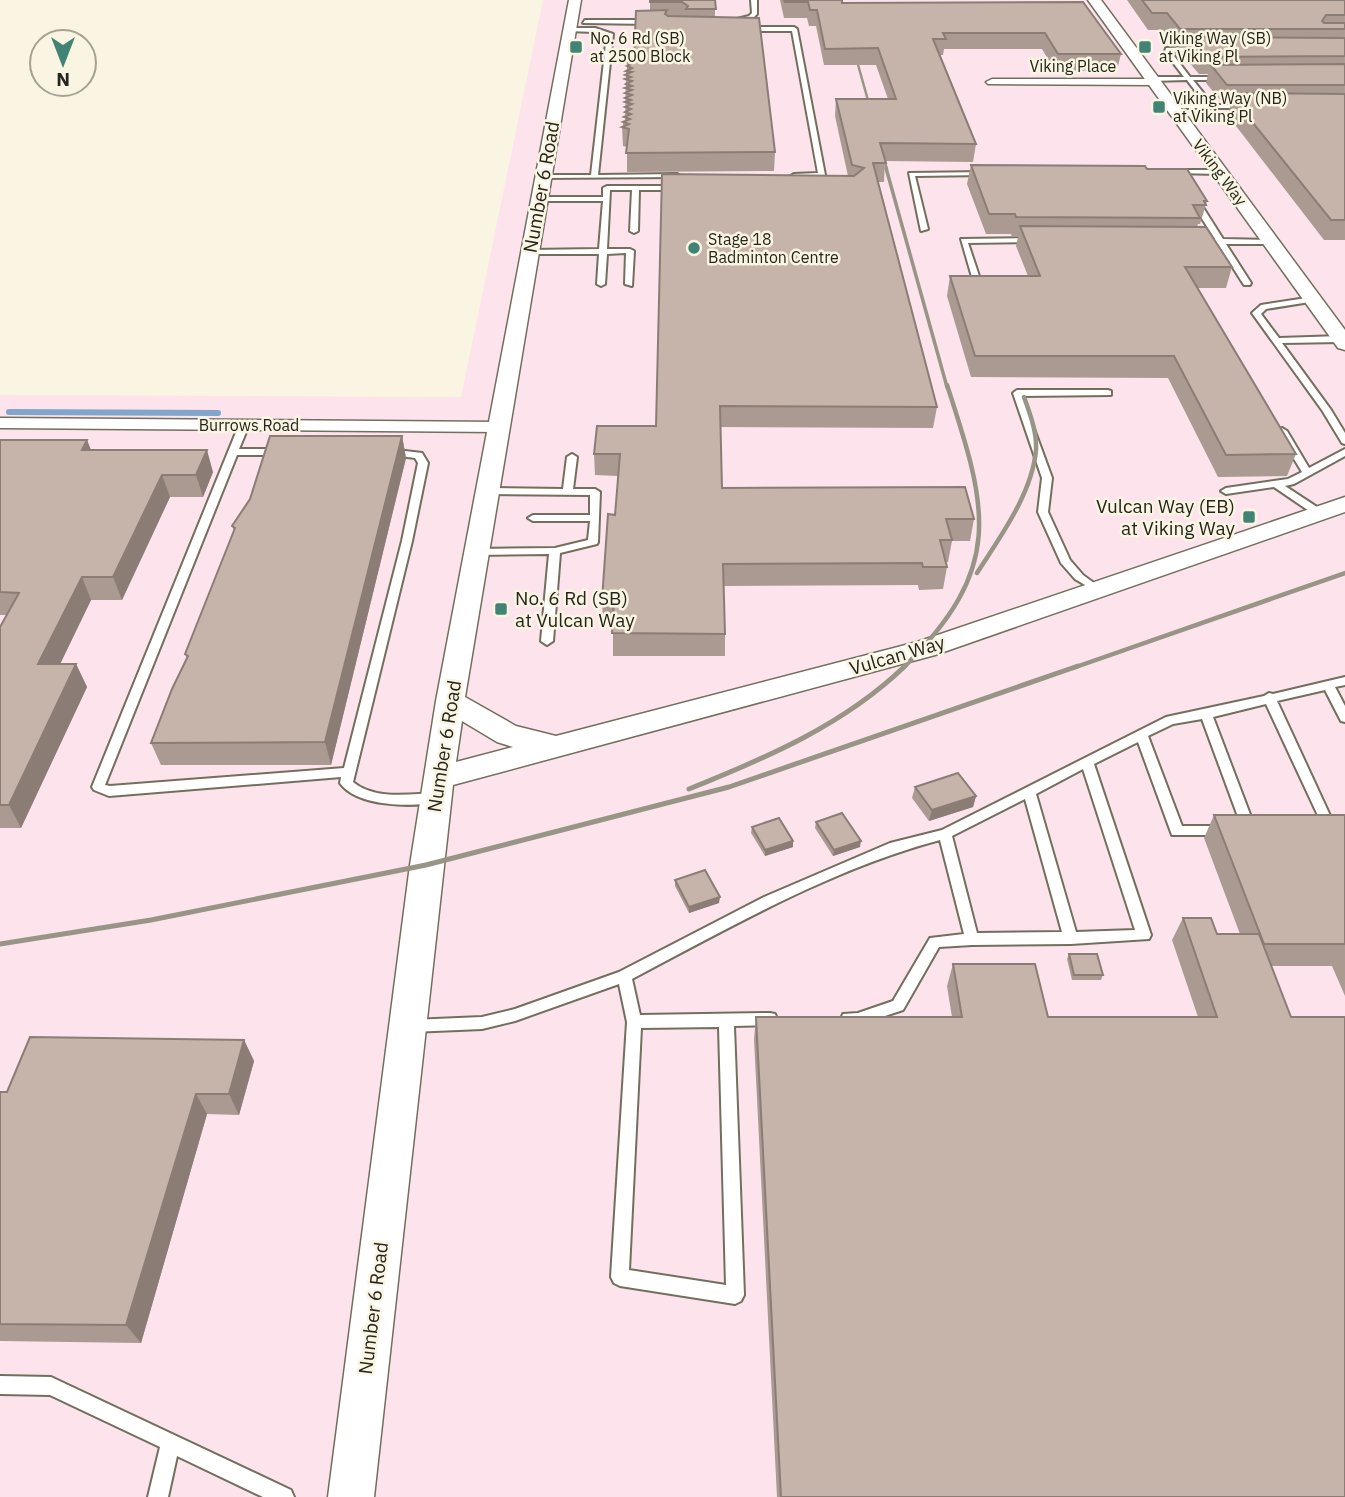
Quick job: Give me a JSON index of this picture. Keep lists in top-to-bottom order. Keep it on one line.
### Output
{"streets":{"street":["Viking Place","Viking Way","Number 6 Road","Burrows Road","Vulcan Way"]},"crossings":[["Viking Place","Viking Way"],["Number 6 Road","Burrows Road"],["Number 6 Road","Vulcan Way"]],"places":{"transit":["No. 6 Rd (SB) at 2500 Block","Viking Way (SB) at Viking Pl","Viking Way (NB) at Viking Pl","Vulcan Way (EB) at Viking Way","No. 6 Rd (SB) at Vulcan Way"],"other":["Stage 18 Badminton Centre"]},"north":"bottom"}
